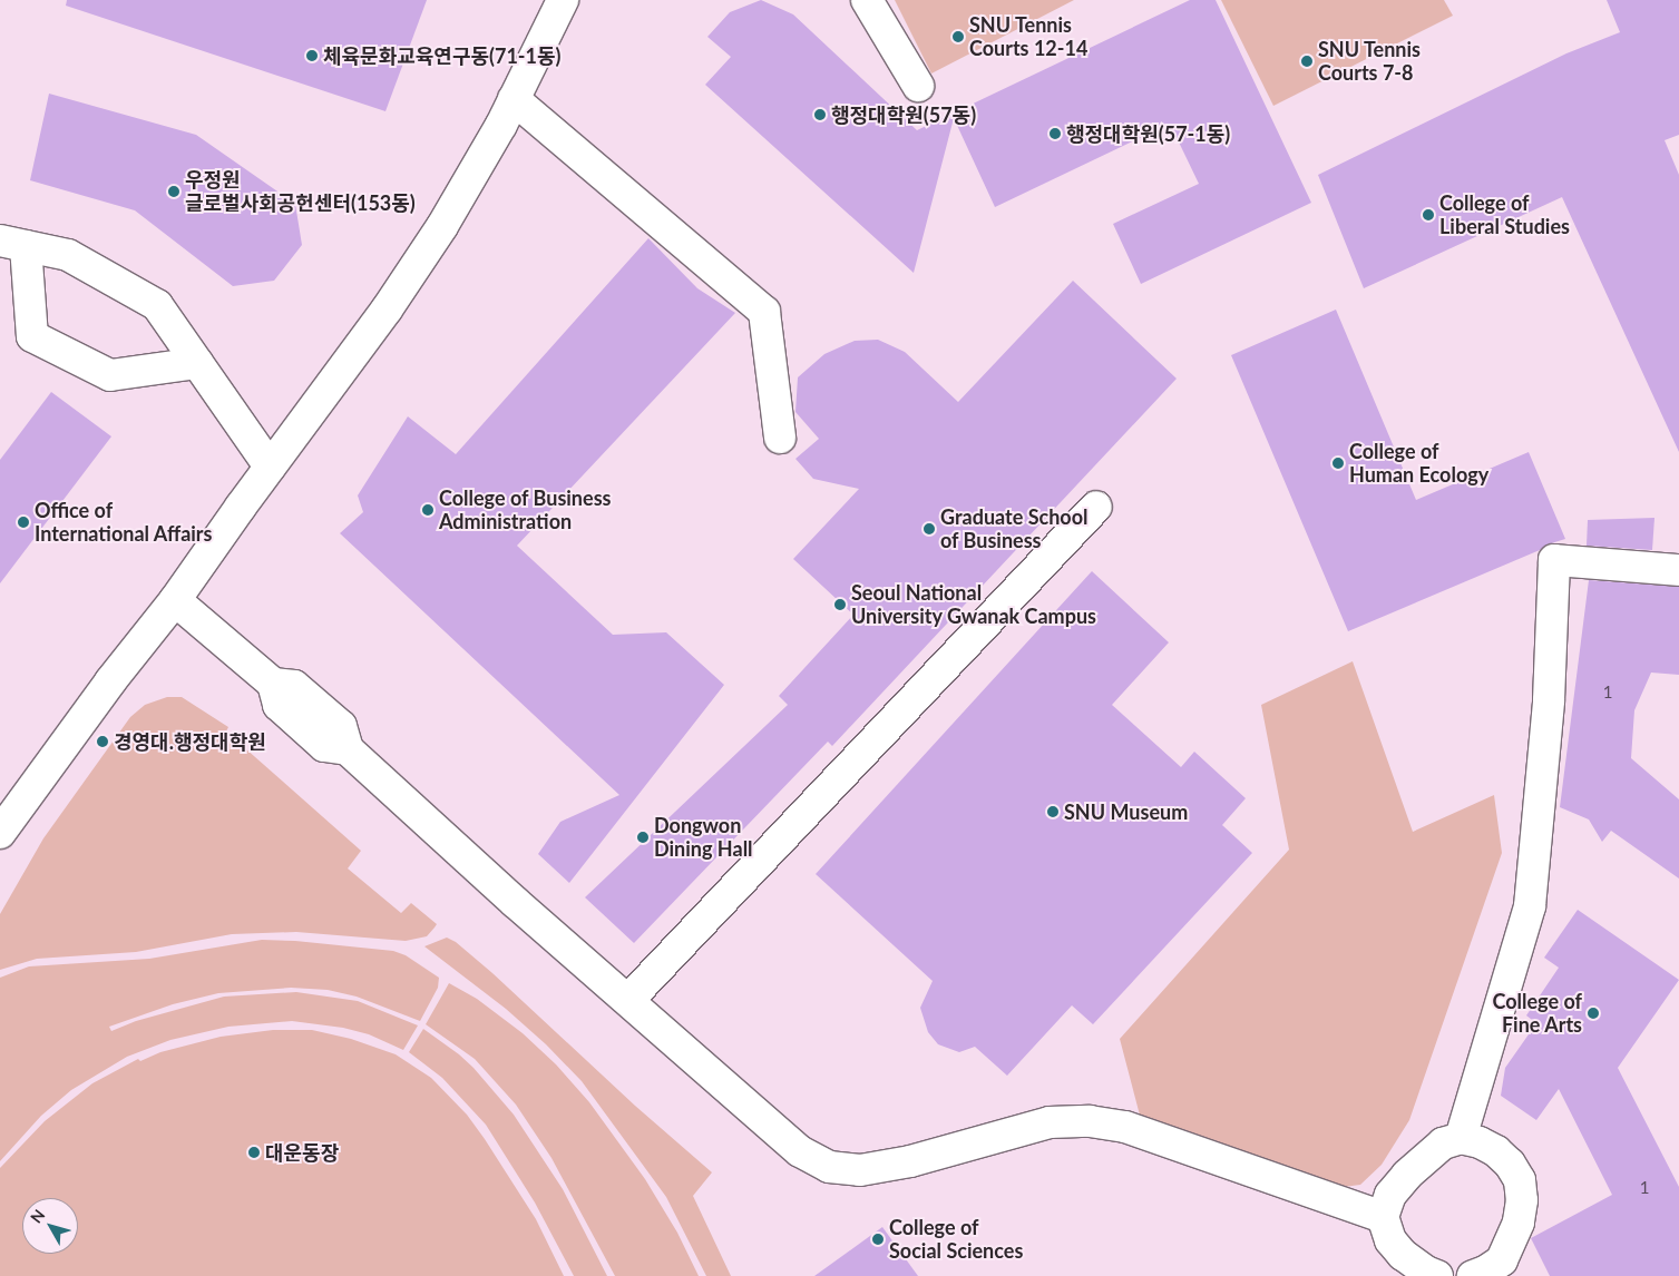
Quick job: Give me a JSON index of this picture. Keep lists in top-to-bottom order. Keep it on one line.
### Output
{"places":["SNU Tennis Courts 12-14","체육문화교육연구동(71-1동)","SNU Tennis Courts 7-8","행정대학원(57동)","행정대학원(57-1동)","우정원 글로벌사회공헌센터(153동)","College of Liberal Studies","College of Human Ecology","College of Business Administration","Office of International Affairs","Graduate School of Business","Seoul National University Gwanak Campus","경영대.행정대학원","SNU Museum","Dongwon Dining Hall","College of Fine Arts","대운동장","College of Social Sciences"],"house_numbers":["1","1"],"north":"top left"}
